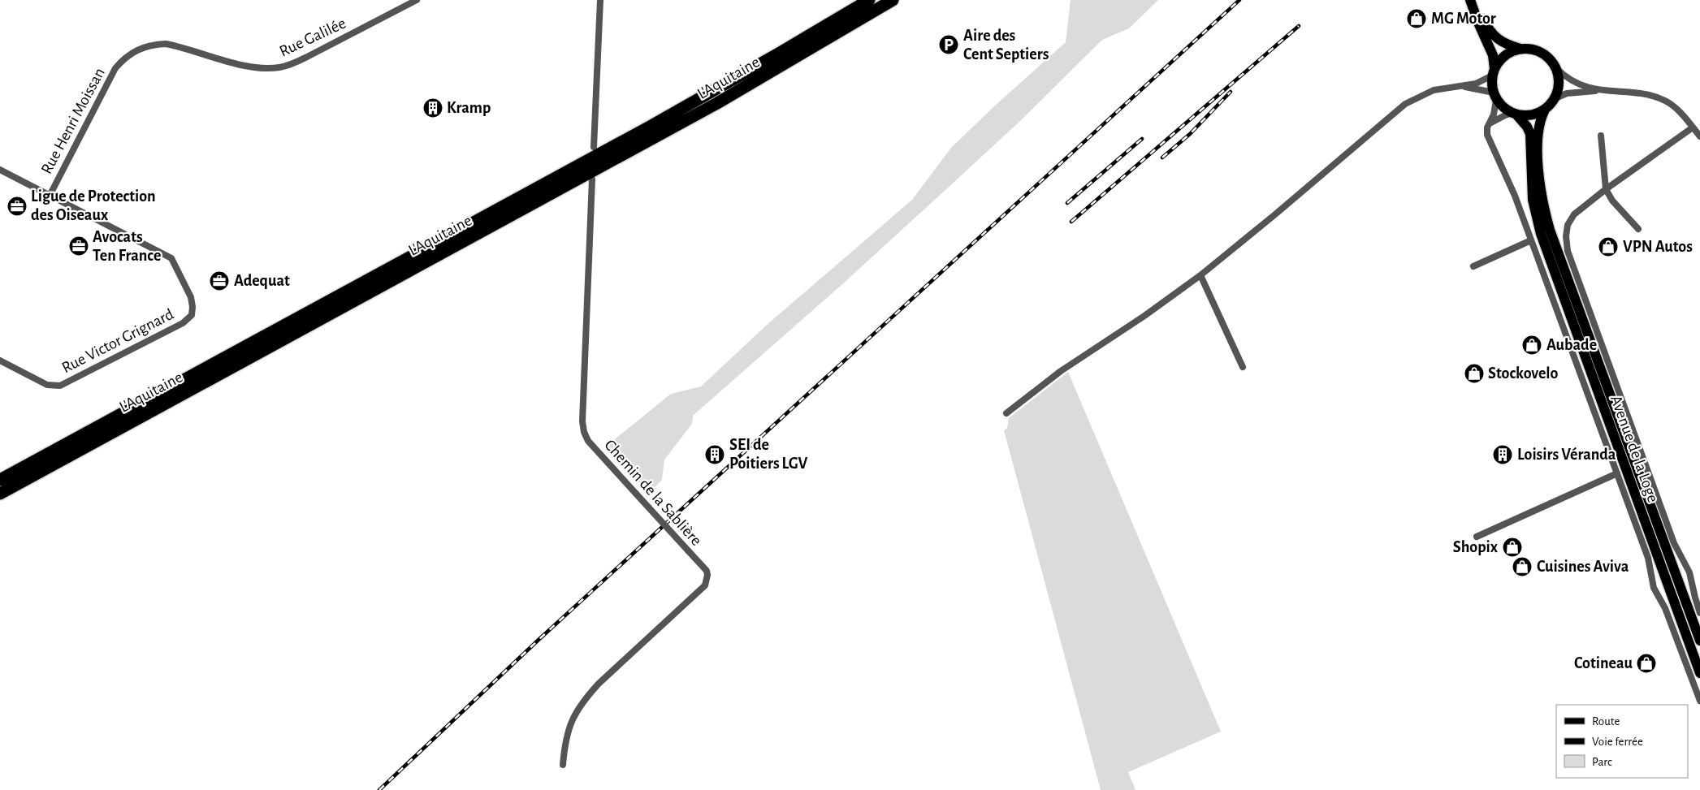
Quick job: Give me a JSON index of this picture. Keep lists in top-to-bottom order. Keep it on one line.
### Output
{"streets":{"highway":["L'Aquitaine"],"main road":["Avenue de la Loge"],"street":["Rue Galilée","Rue Henri Moissan","Rue Victor Grignard","Chemin de la Sablière"]},"crossings":[["Rue Galilée","Rue Henri Moissan"],["Rue Henri Moissan","Rue Victor Grignard"]],"places":{"shop":["MG Motor","VPN Autos","Aubade","Stockovelo","Shopix","Cuisines Aviva","Cotineau"],"parking":["Aire des Cent Septiers"],"building":["Kramp","SEI de Poitiers LGV","Loisirs Véranda"],"office":["Ligue de Protection des Oiseaux","Avocats Ten France","Adequat"]},"legend":["Route","Voie ferrée","Parc"]}
